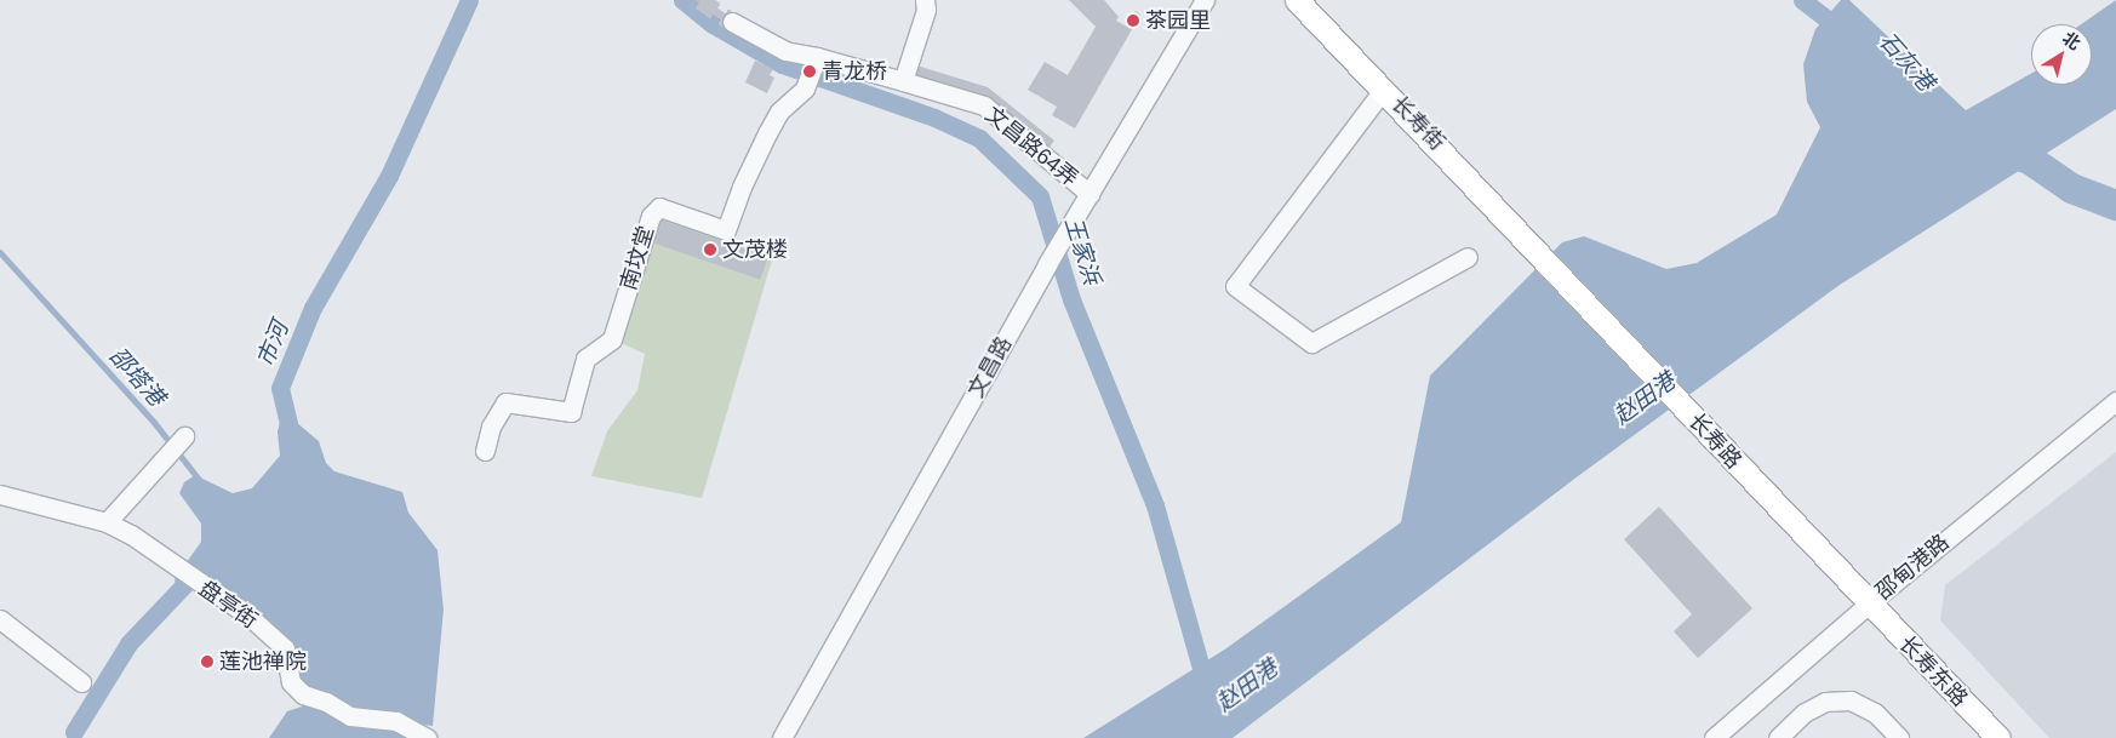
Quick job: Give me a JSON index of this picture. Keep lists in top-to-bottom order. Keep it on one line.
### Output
{"streets":{"main road":["长寿街","长寿路","长寿东路"],"street":["文昌路64弄","南坟堂","文昌路","邵甸港路","盘亭街"]},"crossings":[["长寿街","长寿路"],["文昌路64弄","南坟堂"],["文昌路64弄","文昌路"],["长寿路","邵甸港路"],["长寿路","长寿东路"],["邵甸港路","长寿东路"]],"water":["石灰港","王家浜","市河","邵塔港","赵田港"],"places":["茶园里","青龙桥","文茂楼","莲池禅院"],"north":"top right"}
